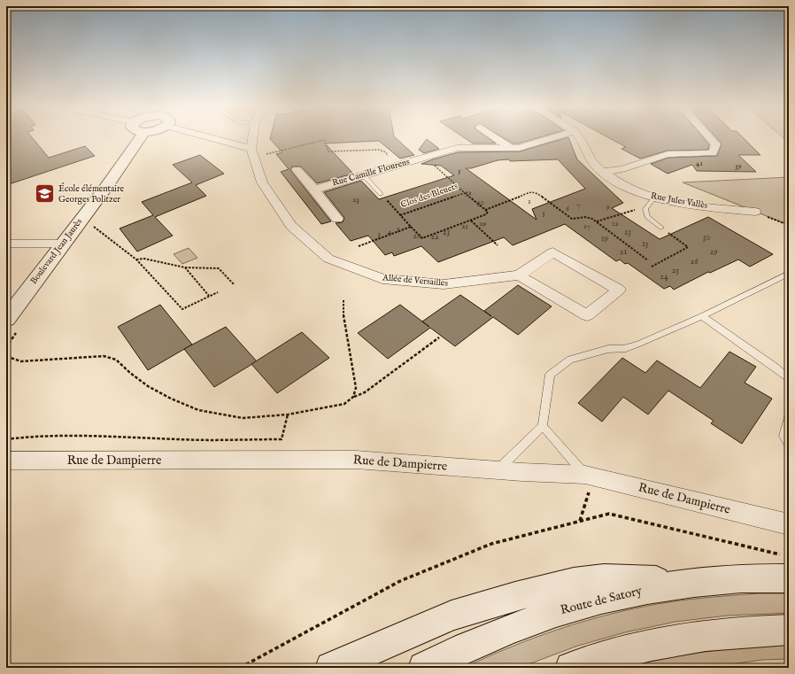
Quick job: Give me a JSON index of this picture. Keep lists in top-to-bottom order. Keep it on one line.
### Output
{"streets":{"main road":["Boulevard Jean Jaurès","Route de Satory"],"street":["Rue Camille Flourens","Rue Jules Vallès","Allée de Versailles","Rue de Dampierre"],"path":["Clos des Bleuets"]},"crossings":[["Rue Camille Flourens","Clos des Bleuets"]],"places":{"school or university":["École élémentaire Georges Politzer"]},"house_numbers":["41","39","5","32","23","1","30","7","9","6","3","29","12","25","17","5","4","23","13","3","20","22","30","19","15","21","29","26","25","24"]}
